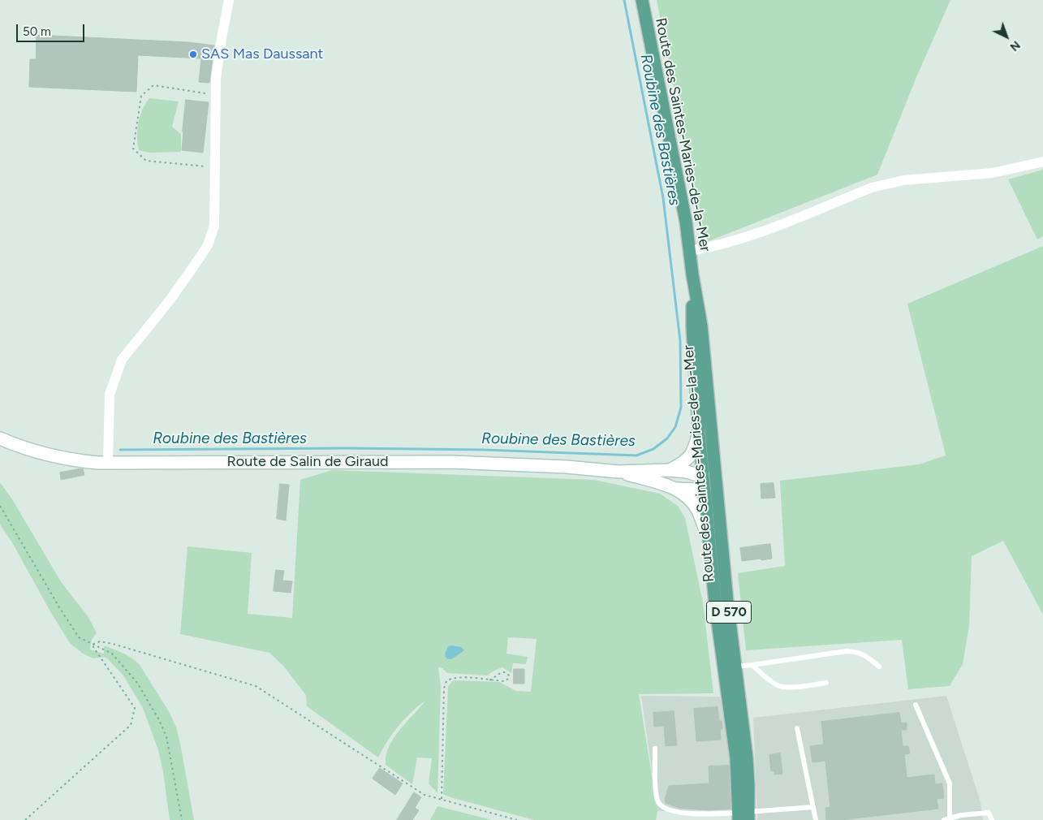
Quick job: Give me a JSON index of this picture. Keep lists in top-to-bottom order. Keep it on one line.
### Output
{"streets":{"main road":["Route des Saintes-Maries-de-la-Mer","Route de Salin de Giraud","D 570"]},"crossings":[["Route des Saintes-Maries-de-la-Mer","Route de Salin de Giraud"]],"water":["Roubine des Bastières"],"places":["SAS Mas Daussant"],"scale_bar":"50 m","north":"bottom right"}
